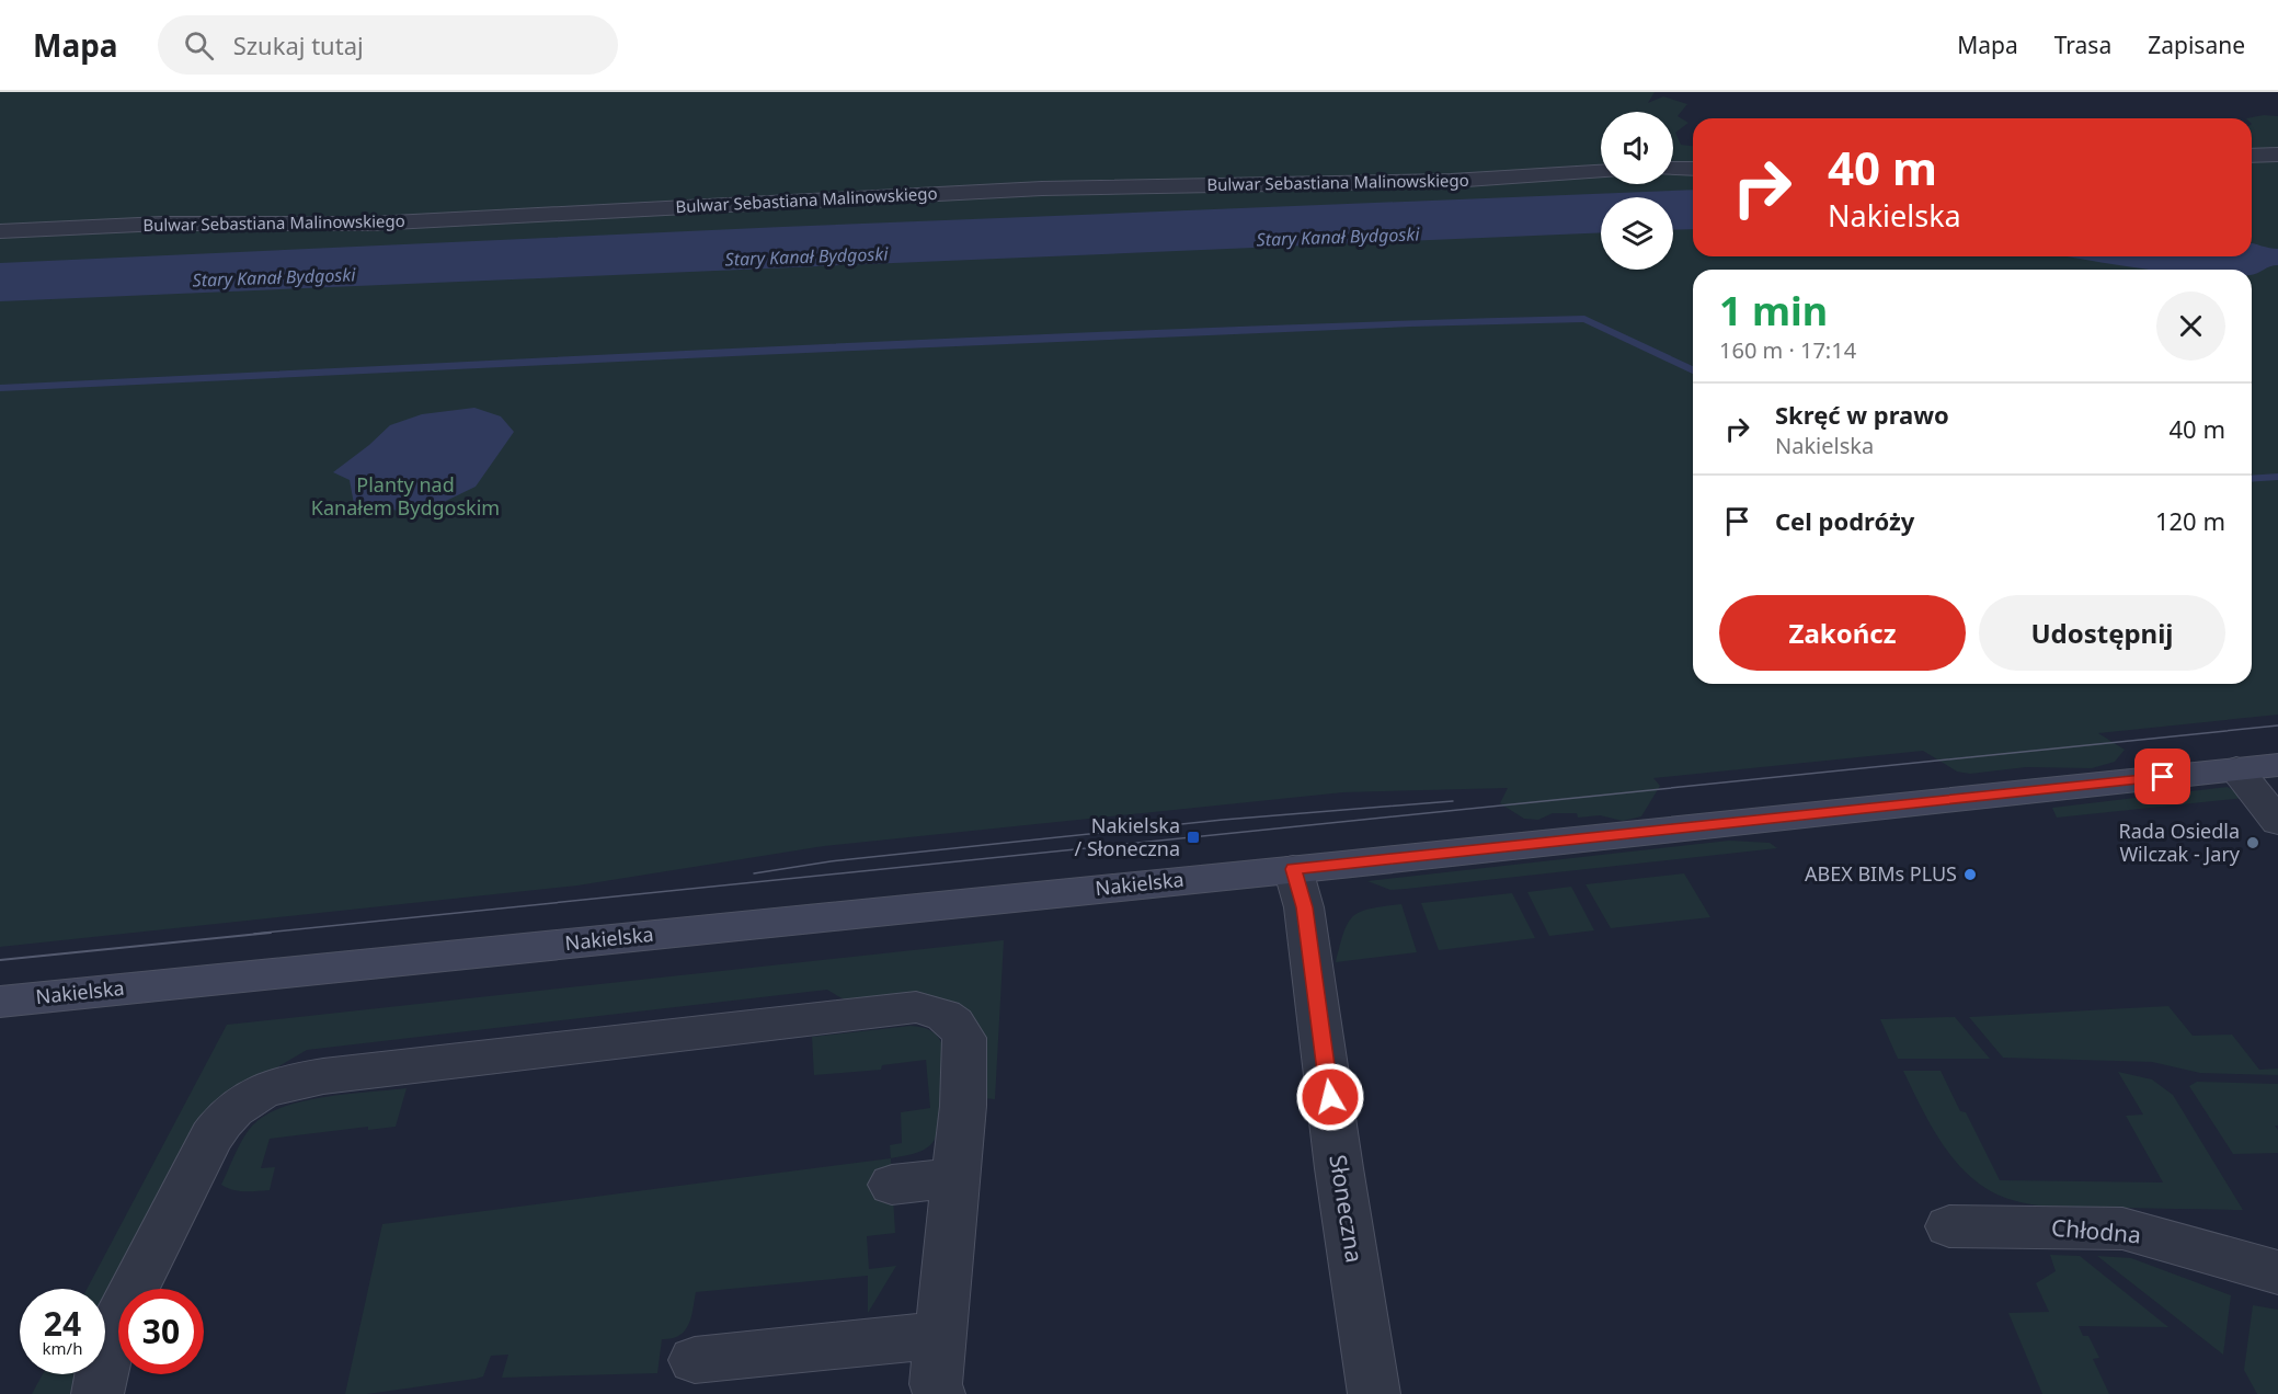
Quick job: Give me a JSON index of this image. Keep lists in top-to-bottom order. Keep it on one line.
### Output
{"streets":{"main road":["Nakielska"],"street":["Bulwar Sebastiana Malinowskiego","Słoneczna","Chłodna"]},"crossings":[["Nakielska","Słoneczna"]],"water":["Stary Kanał Bydgoski"],"parks":["Planty nad Kanałem Bydgoskim"],"places":{"transit":["Nakielska / Słoneczna"],"other":["Rada Osiedla Wilczak - Jary","ABEX BIMs PLUS"]},"page":{"header":"Mapa","search":"Szukaj tutaj","nav":["Mapa","Trasa","Zapisane"],"turn":["40 m","Nakielska"],"heading":["1 min","160 m · 17:14"],"list":[{"name":"Skręć w prawo","note":"Nakielska","value":"40 m"},{"name":"Cel podróży","value":"120 m"}],"buttons":["Zakończ","Udostępnij"],"speed":"24 km/h","limit":"30"}}
